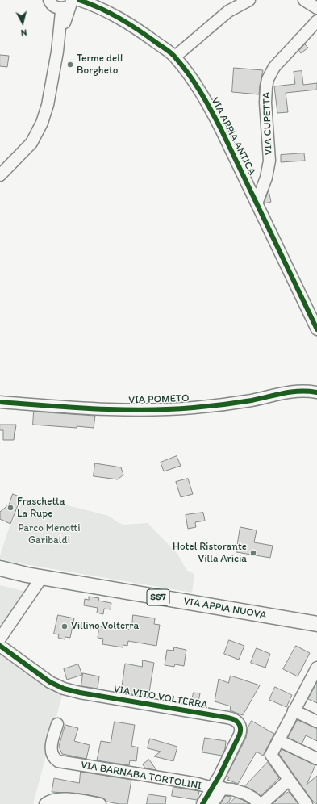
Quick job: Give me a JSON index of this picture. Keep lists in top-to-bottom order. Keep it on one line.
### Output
{"streets":{"main road":["SS7","VIA APPIA NUOVA"],"street":["VIA CUPETTA","VIA APPIA ANTICA","VIA POMETO","VIA VITO VOLTERRA","VIA BARNABA TORTOLINI"]},"crossings":[["VIA CUPETTA","VIA APPIA ANTICA"],["VIA VITO VOLTERRA","VIA BARNABA TORTOLINI"]],"parks":["Parco Menotti Garibaldi"],"places":["Terme dell Borgheto","Fraschetta La Rupe","Hotel Ristorante Villa Aricia","Villino Volterra"],"north":"bottom"}
